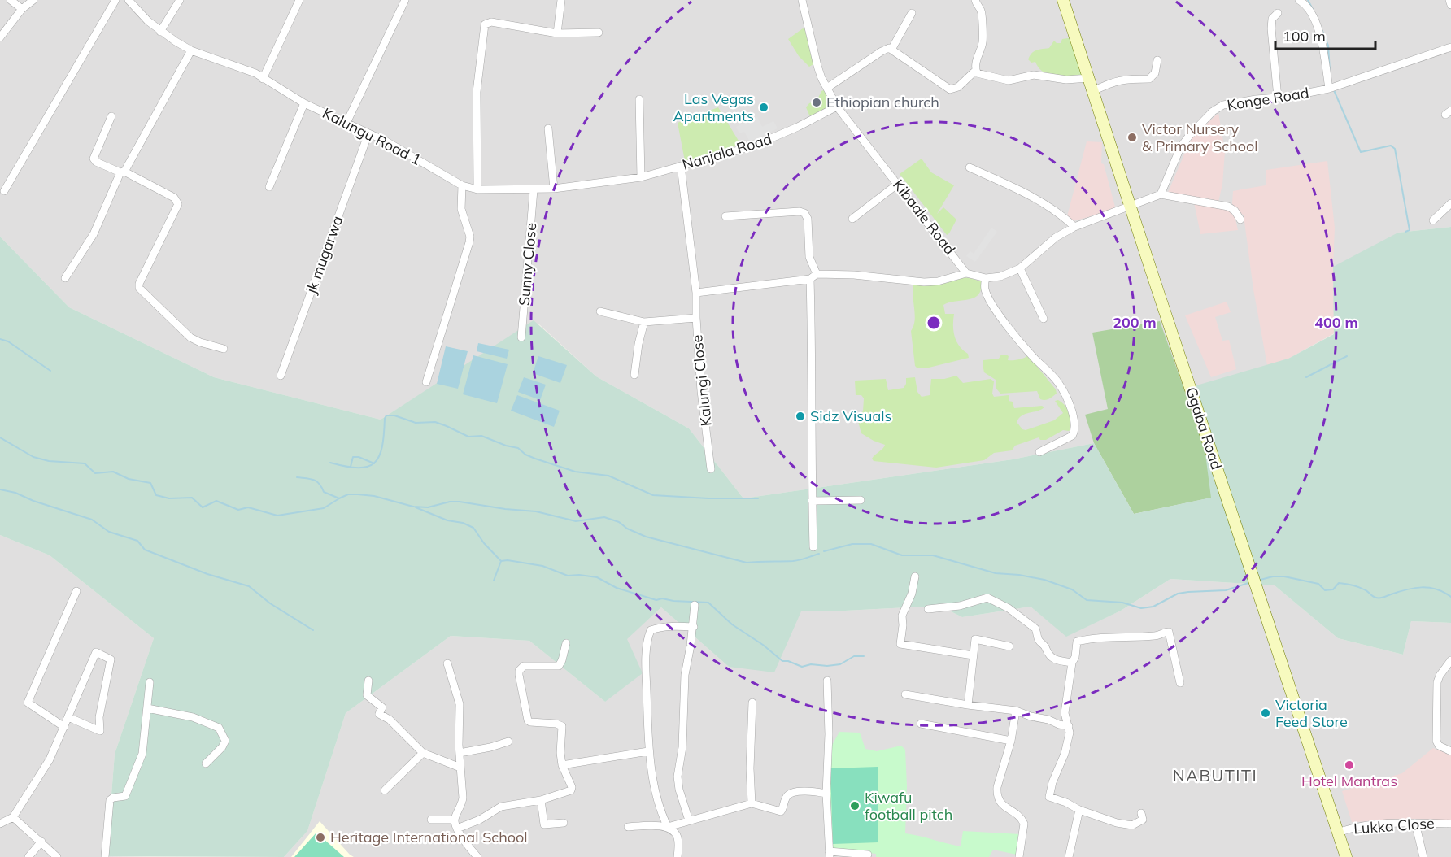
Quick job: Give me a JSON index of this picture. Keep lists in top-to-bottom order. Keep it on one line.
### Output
{"streets":{"main road":["Ggaba Road"],"street":["Konge Road","Kalungu Road 1","Nanjala Road","Kibaale Road","jk mugarwa","Sunny Close","Kalungi Close","Lukka Close"]},"crossings":[["Kalungu Road 1","Nanjala Road"],["Kalungu Road 1","jk mugarwa"],["Kalungu Road 1","Sunny Close"],["Nanjala Road","Kibaale Road"],["Nanjala Road","Kalungi Close"],["Ggaba Road","Lukka Close"]],"districts":["NABUTITI"],"places":["Ethiopian church","Las Vegas Apartments","Victor Nursery & Primary School","Sidz Visuals","Victoria Feed Store","Hotel Mantras","Kiwafu football pitch","Heritage International School"],"scale_bar":"100 m","rings":["200 m","400 m"]}
